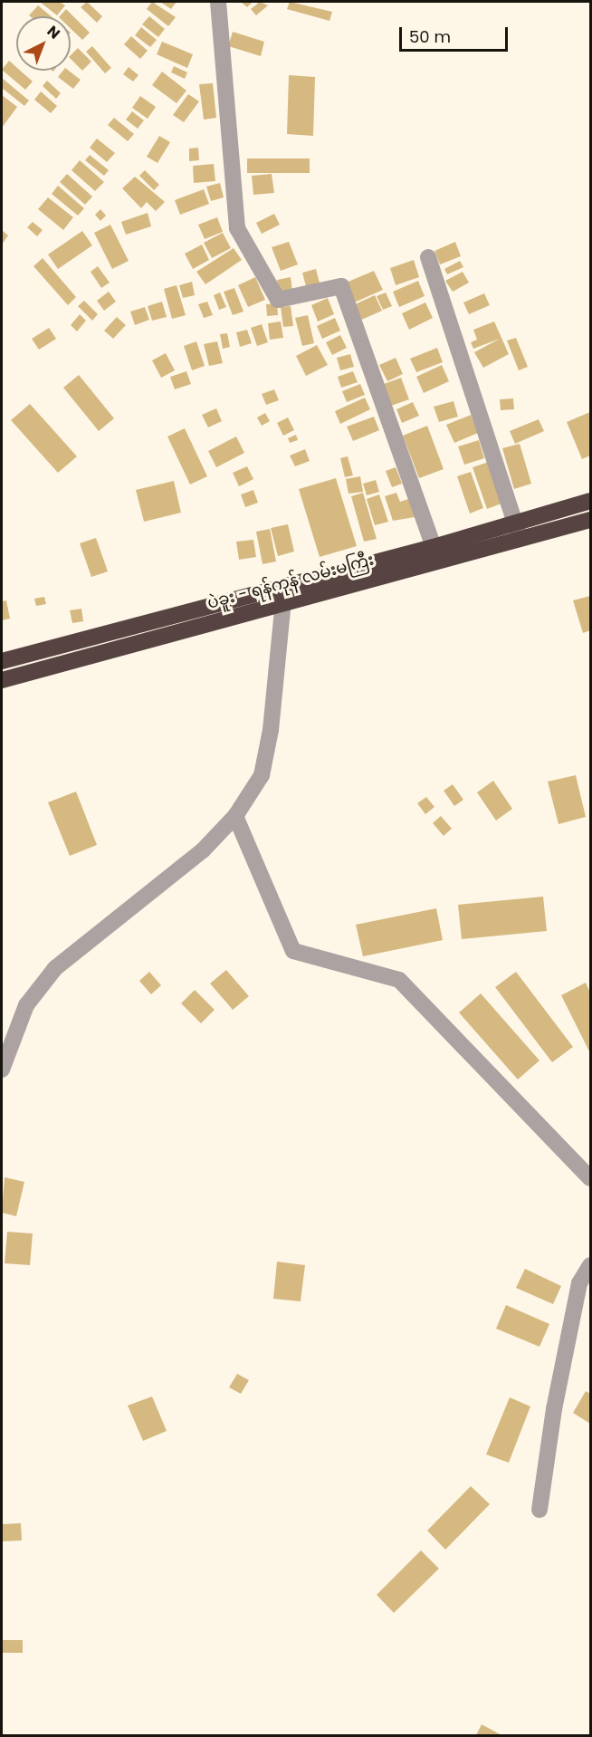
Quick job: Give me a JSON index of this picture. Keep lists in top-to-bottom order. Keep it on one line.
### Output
{"streets":{"highway":["ပဲခူး - ရန်ကုန် လမ်းမကြီး"]},"scale_bar":"50 m","north":"top right"}
